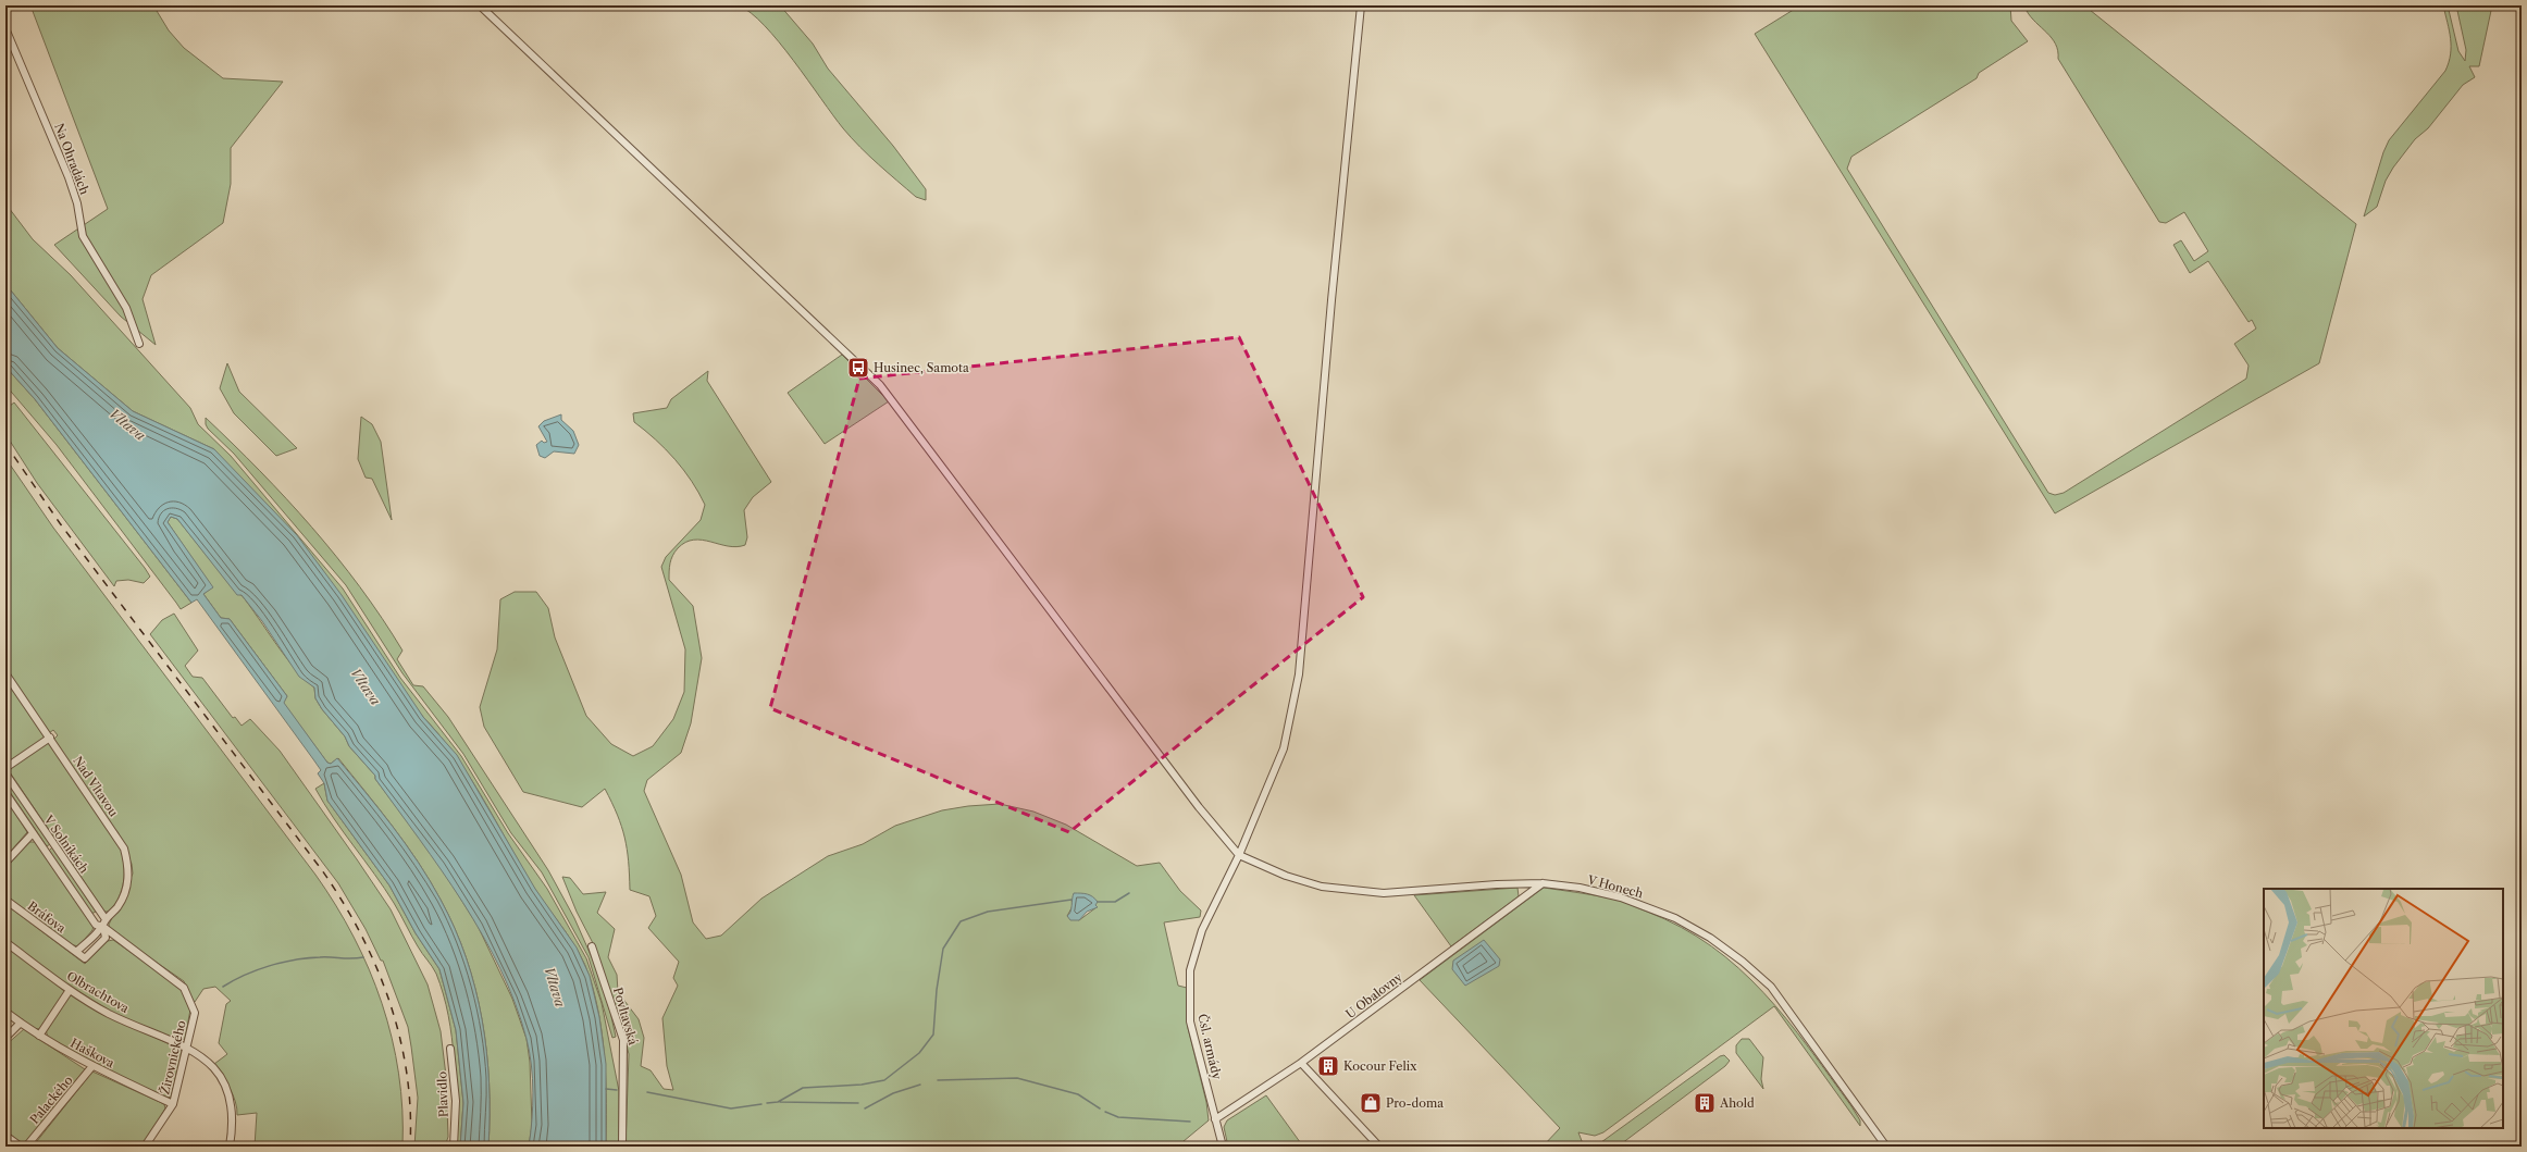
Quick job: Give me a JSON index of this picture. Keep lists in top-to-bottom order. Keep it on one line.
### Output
{"streets":{"street":["Na Ohradách","Nad Vltavou","V Solníkách","V Honech","Bráfova","Olbrachtova","U Obalovny","Povltavská","Čsl. armády","Haškova","Žirovnického","Plavidlo","Palackého"]},"crossings":[["Nad Vltavou","V Solníkách"],["V Solníkách","Žirovnického"],["V Honech","U Obalovny"],["V Honech","Čsl. armády"],["Olbrachtova","Žirovnického"],["U Obalovny","Čsl. armády"],["Haškova","Žirovnického"],["Haškova","Palackého"]],"water":["Vltava"],"places":{"bus stop":["Husinec, Samota"],"building":["Kocour Felix","Ahold"],"shop":["Pro-doma"]}}
